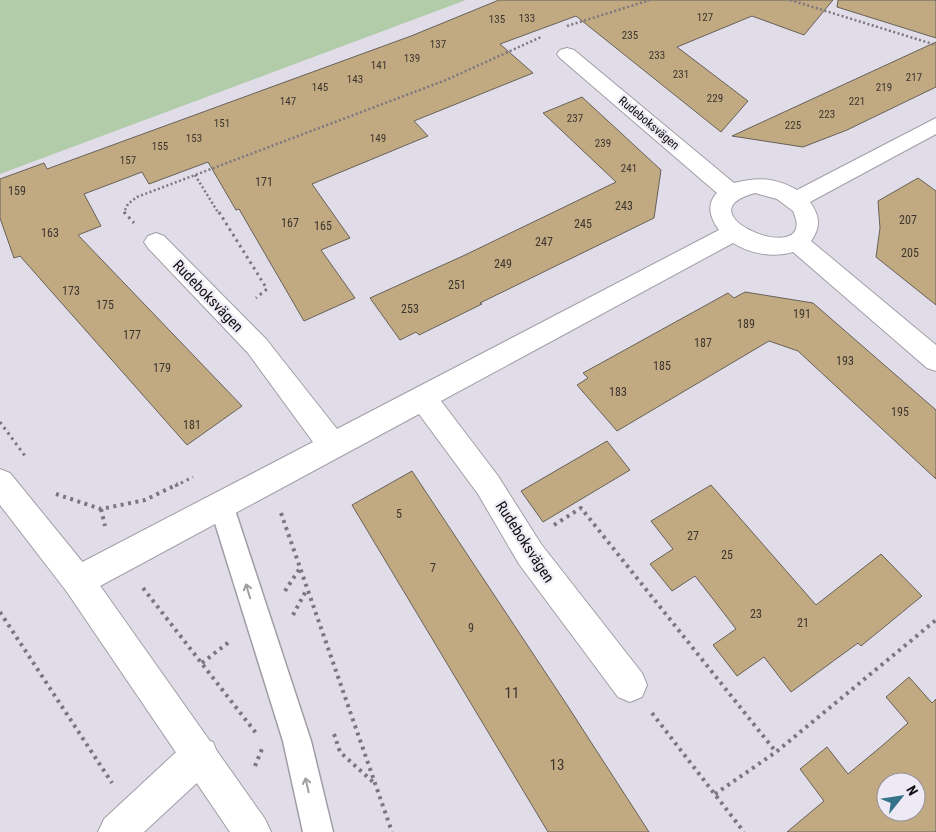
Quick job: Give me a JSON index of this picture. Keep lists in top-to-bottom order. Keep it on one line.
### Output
{"streets":{"street":["Rudeboksvägen"]},"house_numbers":["127","133","135","235","137","233","139","141","231","217","143","145","219","229","147","221","223","237","151","225","153","149","239","155","157","241","171","159","243","207","167","245","165","163","247","205","249","251","173","175","253","191","189","177","187","193","185","179","183","195","181","5","27","25","7","23","21","9","11","13"],"north":"top right"}
